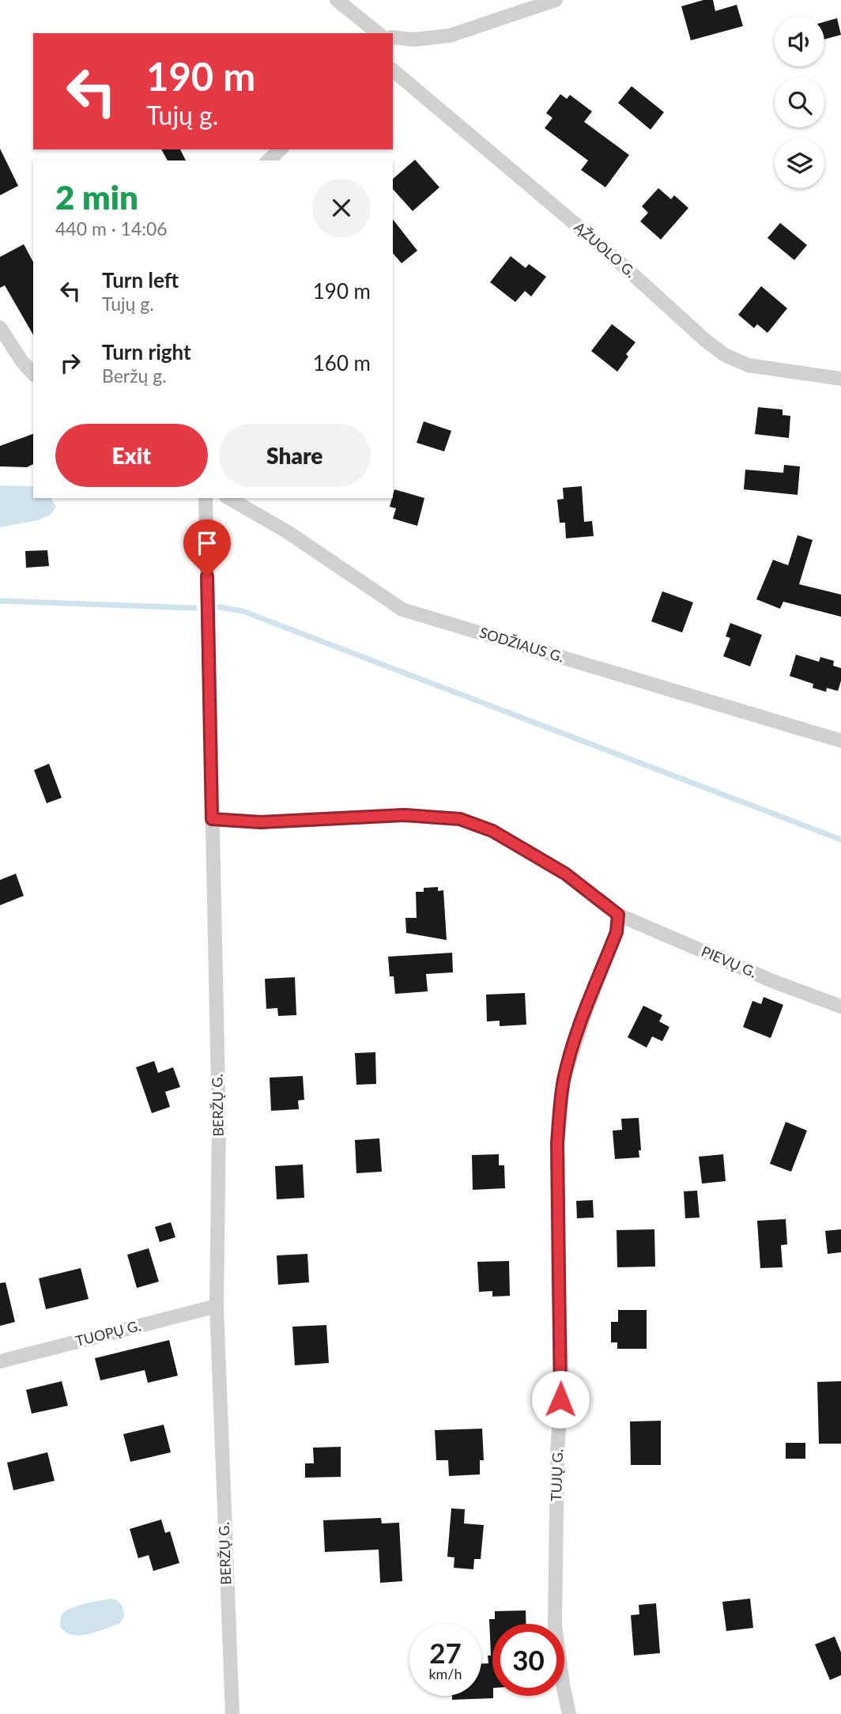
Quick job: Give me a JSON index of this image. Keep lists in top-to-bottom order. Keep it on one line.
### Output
{"streets":{"street":["ĄŽUOLO G.","SODŽIAUS G.","PIEVŲ G.","BERŽŲ G.","TUOPŲ G.","TUJŲ G."]},"crossings":[["PIEVŲ G.","TUJŲ G."],["BERŽŲ G.","TUOPŲ G."]],"page":{"turn":["190 m","Tujų g."],"heading":["2 min","440 m · 14:06"],"list":[{"name":"Turn left","note":"Tujų g.","value":"190 m"},{"name":"Turn right","note":"Beržų g.","value":"160 m"}],"buttons":["Exit","Share"],"speed":"27 km/h","limit":"30"}}
